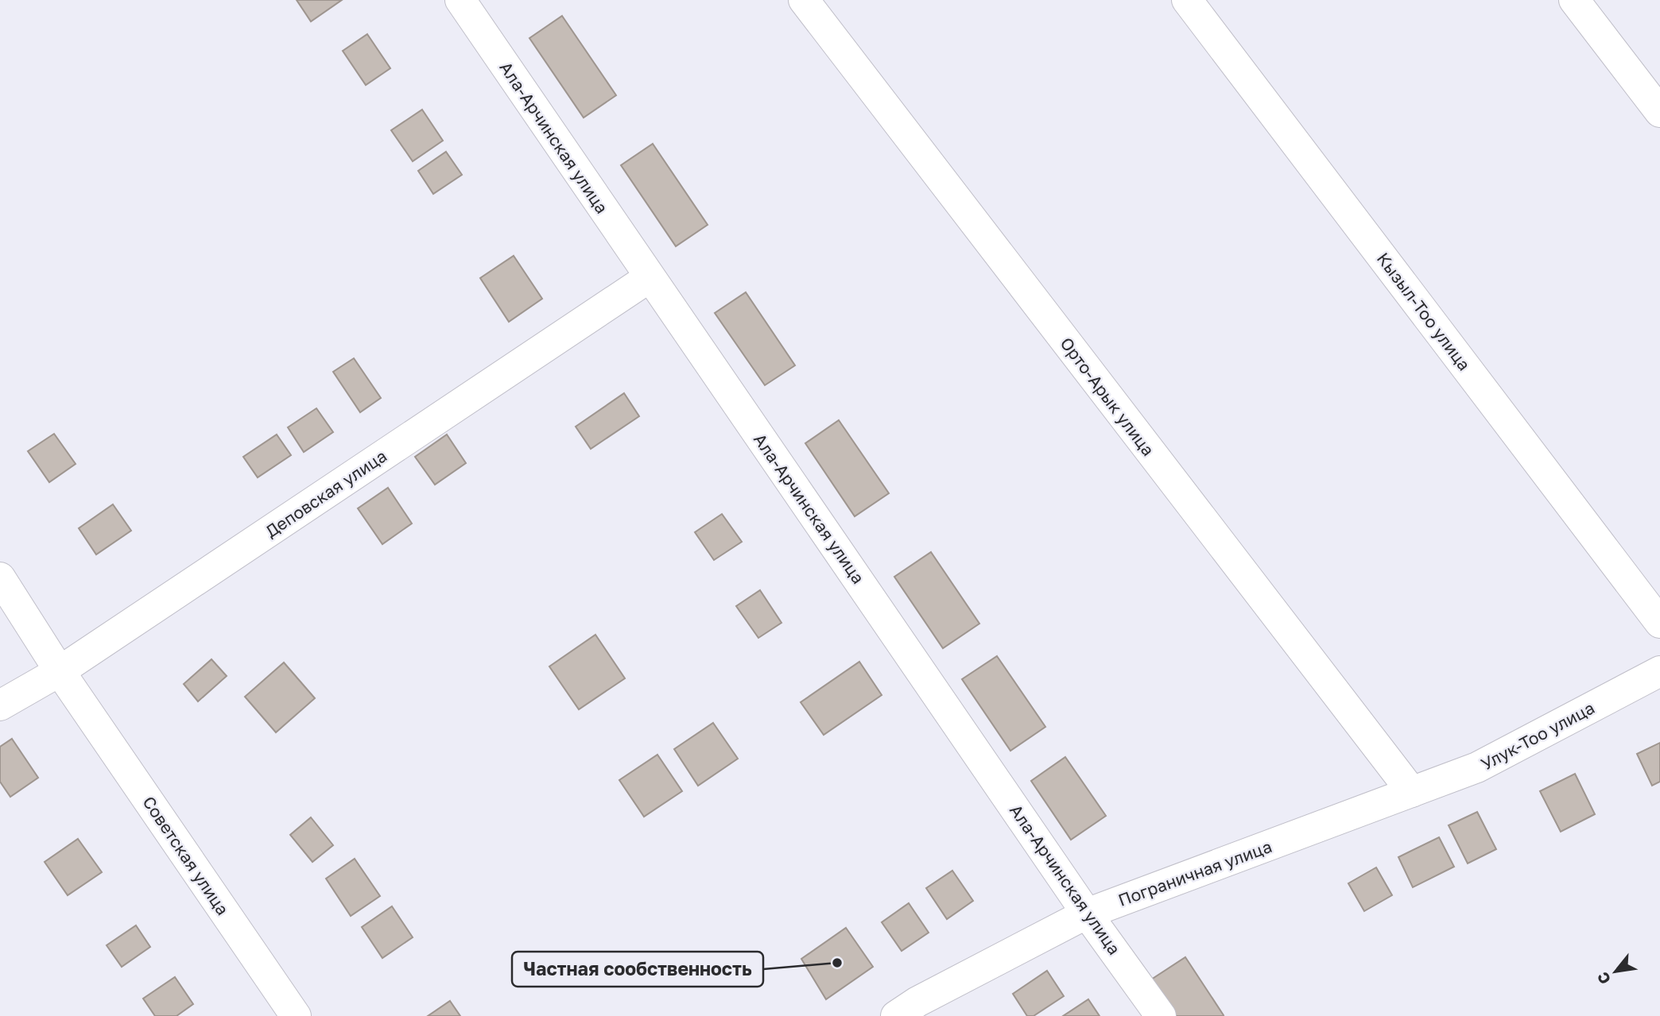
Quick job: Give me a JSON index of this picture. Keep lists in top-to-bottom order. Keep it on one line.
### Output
{"streets":{"street":["Ала-Арчинская улица","Кызыл-Тоо улица","Орто-Арык улица","Деповская улица","Улук-Тоо улица","Советская улица","Пограничная улица"]},"crossings":[["Ала-Арчинская улица","Деповская улица"],["Ала-Арчинская улица","Пограничная улица"],["Орто-Арык улица","Улук-Тоо улица"],["Орто-Арык улица","Пограничная улица"],["Деповская улица","Советская улица"],["Улук-Тоо улица","Пограничная улица"]],"places":["Частная сообственность"],"north":"bottom left"}
